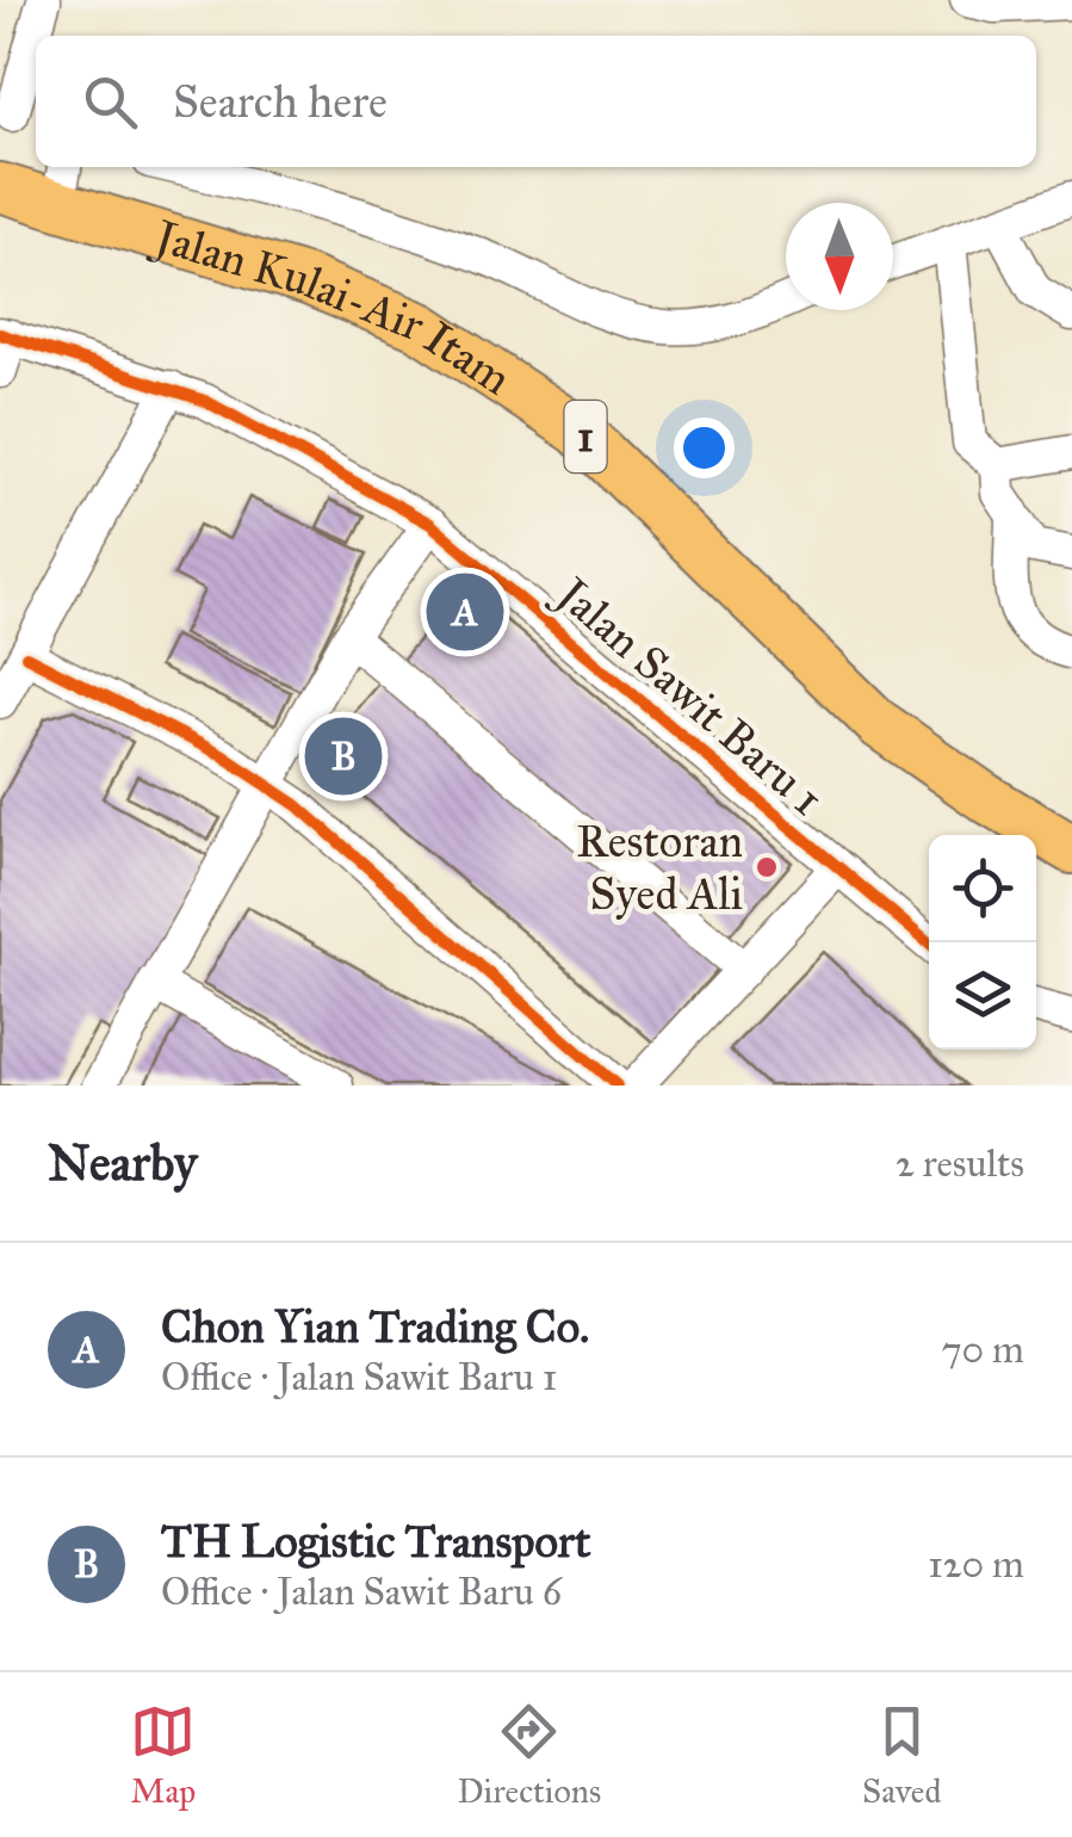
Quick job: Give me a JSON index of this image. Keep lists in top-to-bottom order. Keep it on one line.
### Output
{"streets":{"highway":["Jalan Kulai-Air Itam","1"],"street":["Jalan Sawit Baru 1"]},"places":["Restoran Syed Ali"],"north":"bottom","page":{"search":"Search here","pins":["A","B"],"heading":["Nearby","2 results"],"list":[{"mark":"A","name":"Chon Yian Trading Co.","note":"Office · Jalan Sawit Baru 1","value":"70 m"},{"mark":"B","name":"TH Logistic Transport","note":"Office · Jalan Sawit Baru 6","value":"120 m"}],"nav":["Map","Directions","Saved"]}}
